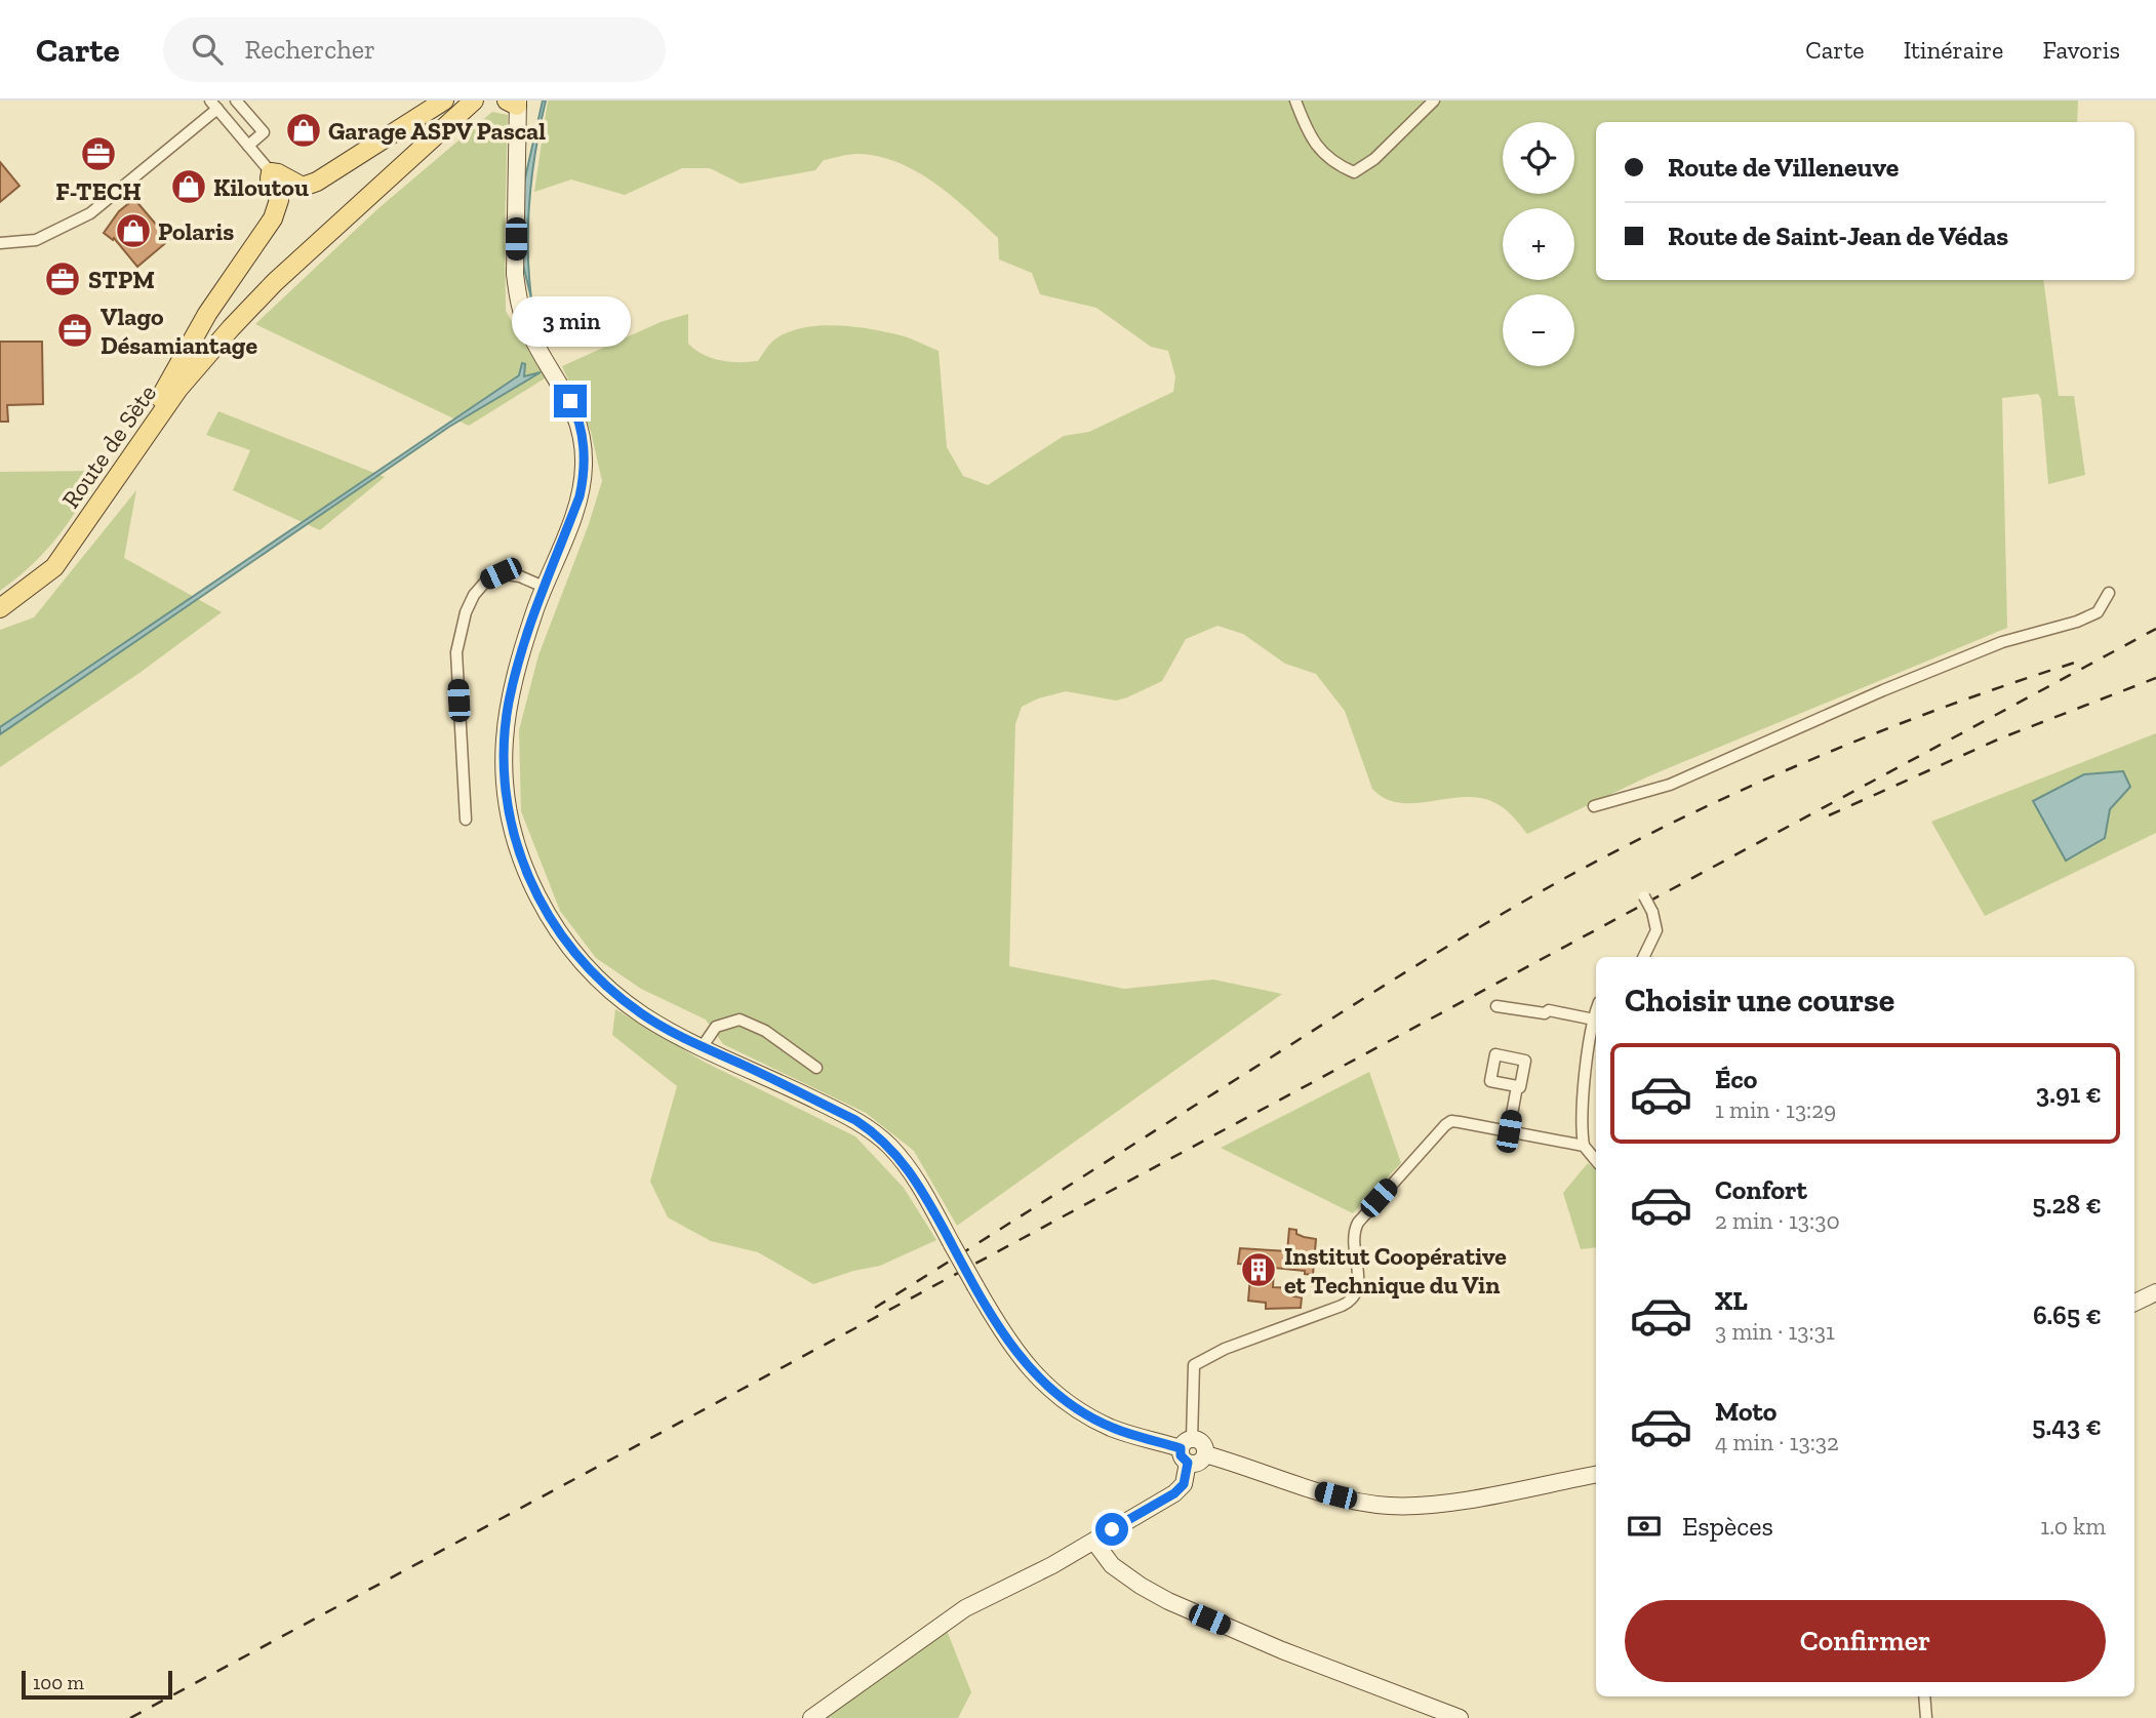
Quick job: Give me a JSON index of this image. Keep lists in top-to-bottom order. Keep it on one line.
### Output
{"streets":{"main road":["Route de Sète"]},"places":{"shop":["Garage ASPV Pascal","Kiloutou","Polaris"],"office":["F-TECH","STPM","Vlago Désamiantage"],"building":["Institut Coopérative et Technique du Vin"]},"scale_bar":"100 m","page":{"header":"Carte","search":"Rechercher","nav":["Carte","Itinéraire","Favoris"],"map_buttons":["+","−"],"banner":["Route de Villeneuve","Route de Saint-Jean de Védas"],"bubble":"3 min","heading":"Choisir une course","list":[{"name":"Éco","note":"1 min · 13:29","value":"3.91 €"},{"name":"Confort","note":"2 min · 13:30","value":"5.28 €"},{"name":"XL","note":"3 min · 13:31","value":"6.65 €"},{"name":"Moto","note":"4 min · 13:32","value":"5.43 €"}],"pay":["Espèces","1.0 km"],"buttons":"Confirmer","scale":"100 m"}}
